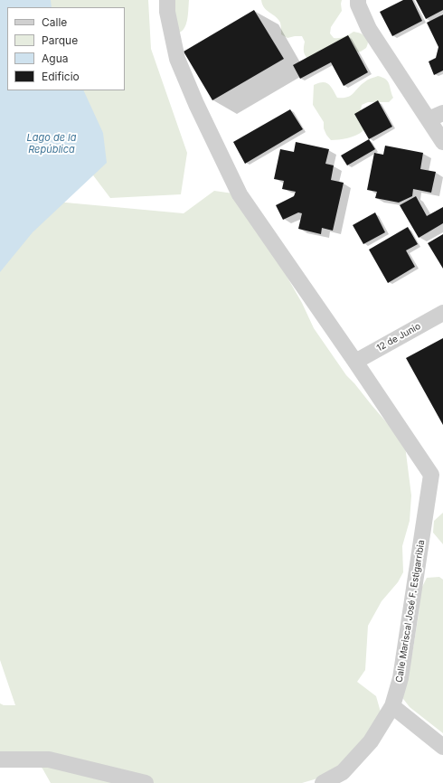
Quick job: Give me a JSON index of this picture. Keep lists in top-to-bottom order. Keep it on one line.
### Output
{"streets":{"street":["12 de Junio","Calle Mariscal José F. Estigarribia"]},"water":["Lago de la República"],"legend":["Calle","Parque","Agua","Edificio"]}
